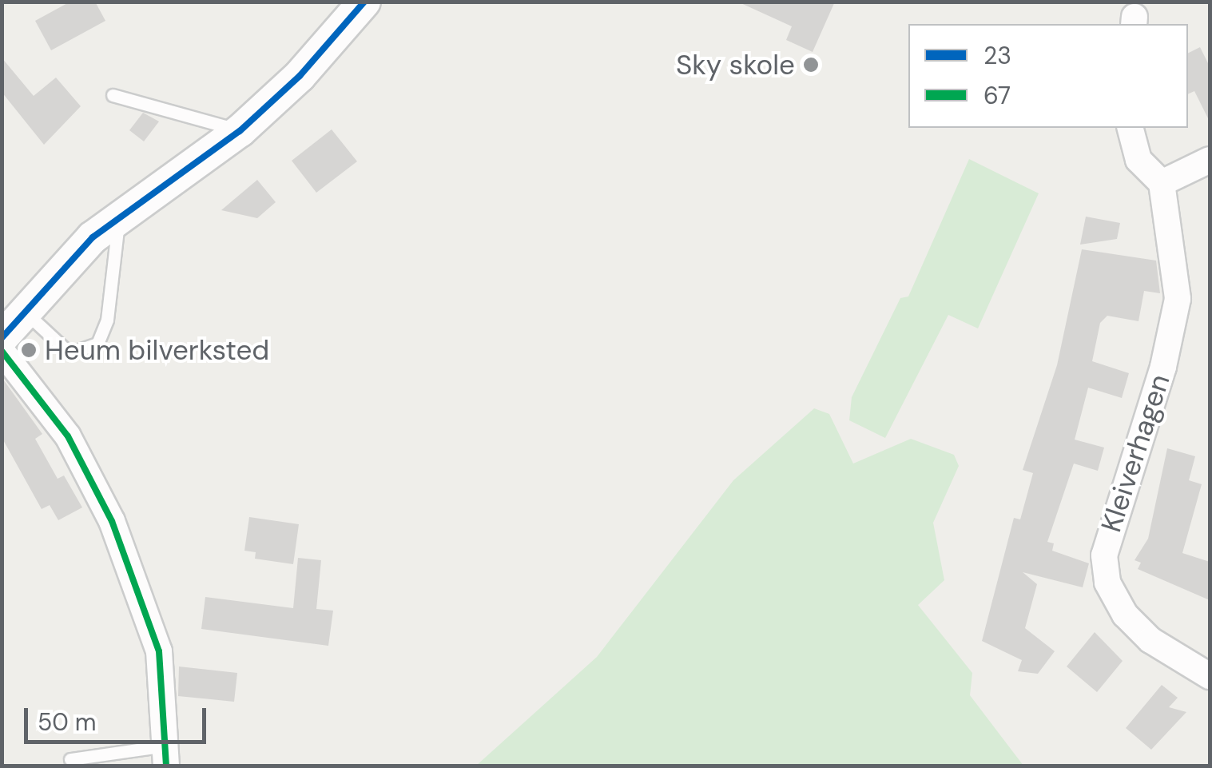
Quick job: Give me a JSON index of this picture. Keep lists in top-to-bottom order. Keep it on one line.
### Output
{"streets":{"street":["Kleiverhagen"]},"places":["Sky skole","Heum bilverksted"],"lines":["transit line 23","transit line 67"],"legend":["23","67"],"scale_bar":"50 m"}
